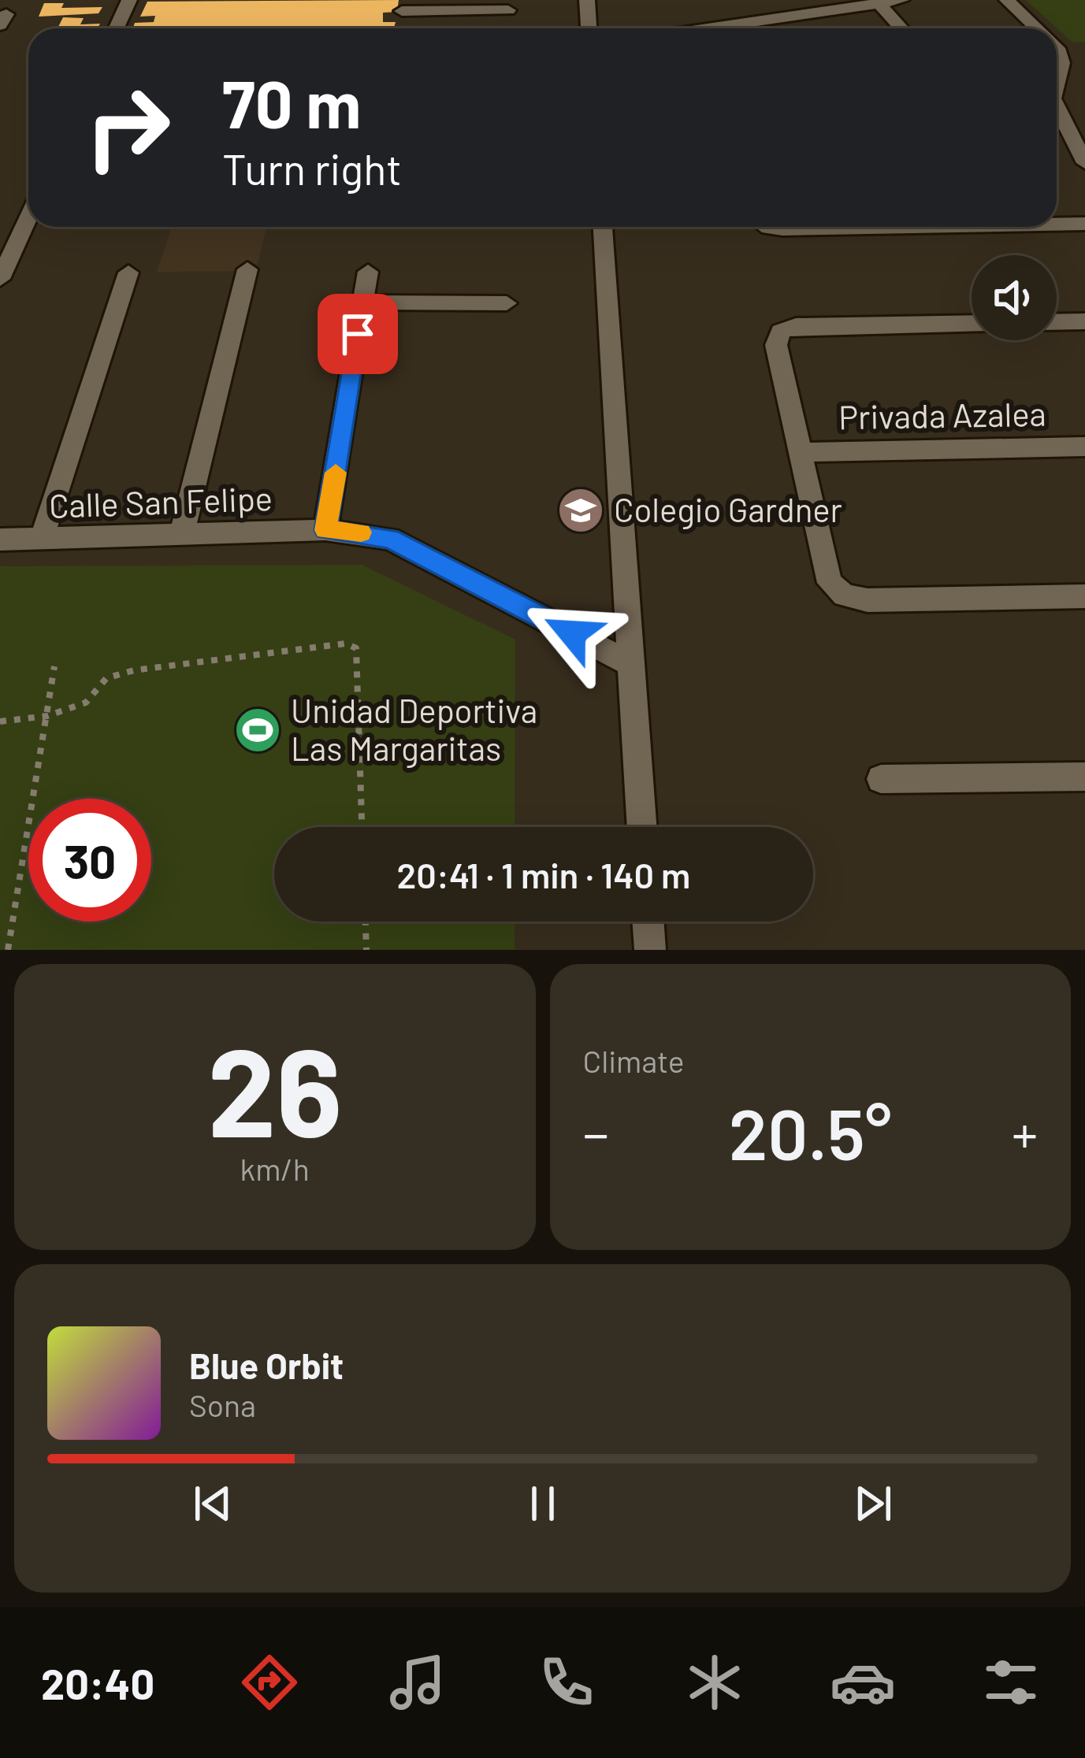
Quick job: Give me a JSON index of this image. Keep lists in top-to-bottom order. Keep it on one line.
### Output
{"streets":{"street":["Privada Azalea","Calle San Felipe"]},"places":{"school or university":["Colegio Gardner"],"sports":["Unidad Deportiva Las Margaritas"]},"page":{"turn":["70 m","Turn right"],"limit":"30","trip":"20:41 · 1 min · 140 m","tile":[["26","km/h"],"Climate"],"heat":["−","20.5°","+"],"song":["Blue Orbit","Sona"],"tabs":"20:40"}}
